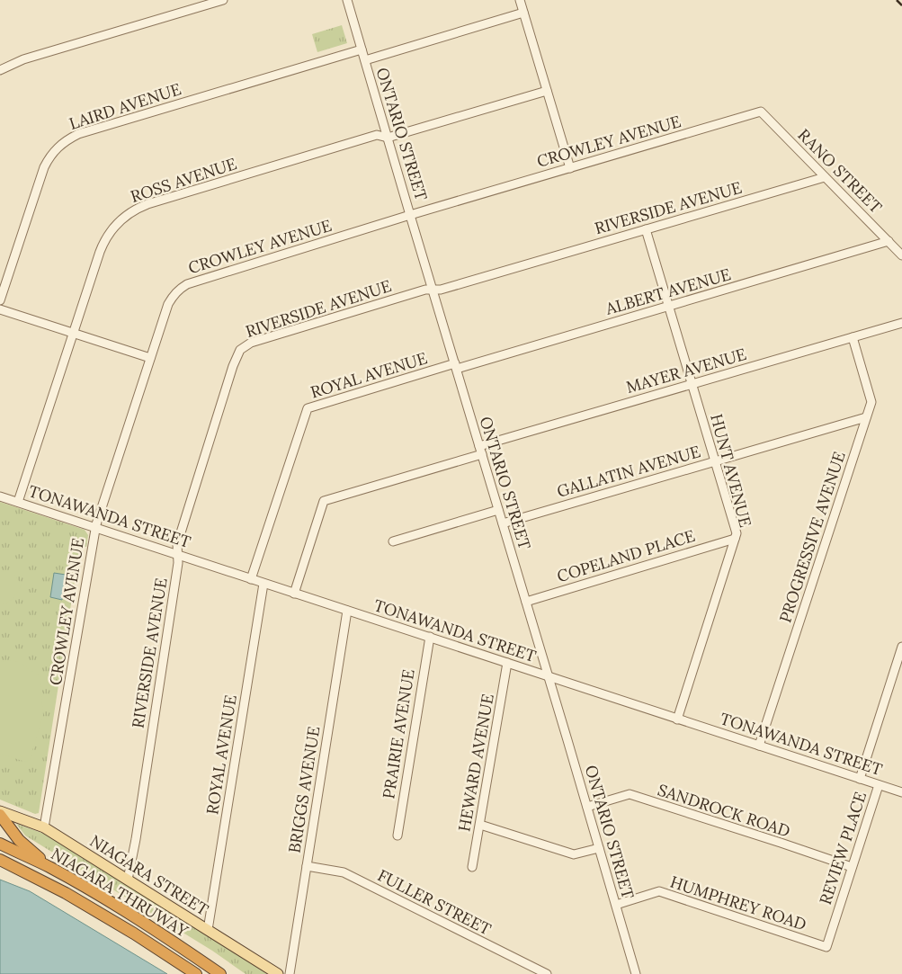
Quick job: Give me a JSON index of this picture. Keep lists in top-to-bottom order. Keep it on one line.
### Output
{"streets":{"highway":["NIAGARA THRUWAY"],"main road":["NIAGARA STREET"],"street":["LAIRD AVENUE","ONTARIO STREET","CROWLEY AVENUE","RANO STREET","ROSS AVENUE","RIVERSIDE AVENUE","ALBERT AVENUE","MAYER AVENUE","ROYAL AVENUE","HUNT AVENUE","GALLATIN AVENUE","TONAWANDA STREET","PROGRESSIVE AVENUE","COPELAND PLACE","PRAIRIE AVENUE","HEWARD AVENUE","BRIGGS AVENUE","SANDROCK ROAD","REVIEW PLACE","FULLER STREET","HUMPHREY ROAD"]},"crossings":[["LAIRD AVENUE","ONTARIO STREET"],["ONTARIO STREET","CROWLEY AVENUE"],["ONTARIO STREET","ROSS AVENUE"],["ONTARIO STREET","RIVERSIDE AVENUE"],["ONTARIO STREET","ALBERT AVENUE"],["ONTARIO STREET","MAYER AVENUE"],["ONTARIO STREET","ROYAL AVENUE"],["ONTARIO STREET","GALLATIN AVENUE"],["ONTARIO STREET","TONAWANDA STREET"],["ONTARIO STREET","COPELAND PLACE"],["ONTARIO STREET","SANDROCK ROAD"],["ONTARIO STREET","HUMPHREY ROAD"],["CROWLEY AVENUE","RANO STREET"],["CROWLEY AVENUE","TONAWANDA STREET"],["CROWLEY AVENUE","NIAGARA STREET"],["RANO STREET","RIVERSIDE AVENUE"],["RANO STREET","ALBERT AVENUE"],["ROSS AVENUE","TONAWANDA STREET"],["RIVERSIDE AVENUE","HUNT AVENUE"],["RIVERSIDE AVENUE","TONAWANDA STREET"],["RIVERSIDE AVENUE","NIAGARA STREET"],["ALBERT AVENUE","ROYAL AVENUE"],["ALBERT AVENUE","HUNT AVENUE"],["MAYER AVENUE","HUNT AVENUE"],["MAYER AVENUE","TONAWANDA STREET"],["MAYER AVENUE","PROGRESSIVE AVENUE"],["ROYAL AVENUE","TONAWANDA STREET"],["ROYAL AVENUE","NIAGARA STREET"],["HUNT AVENUE","GALLATIN AVENUE"],["HUNT AVENUE","TONAWANDA STREET"],["HUNT AVENUE","COPELAND PLACE"],["GALLATIN AVENUE","PROGRESSIVE AVENUE"],["TONAWANDA STREET","PROGRESSIVE AVENUE"],["TONAWANDA STREET","PRAIRIE AVENUE"],["TONAWANDA STREET","HEWARD AVENUE"],["TONAWANDA STREET","BRIGGS AVENUE"],["TONAWANDA STREET","REVIEW PLACE"],["BRIGGS AVENUE","FULLER STREET"],["SANDROCK ROAD","REVIEW PLACE"],["REVIEW PLACE","HUMPHREY ROAD"]]}
